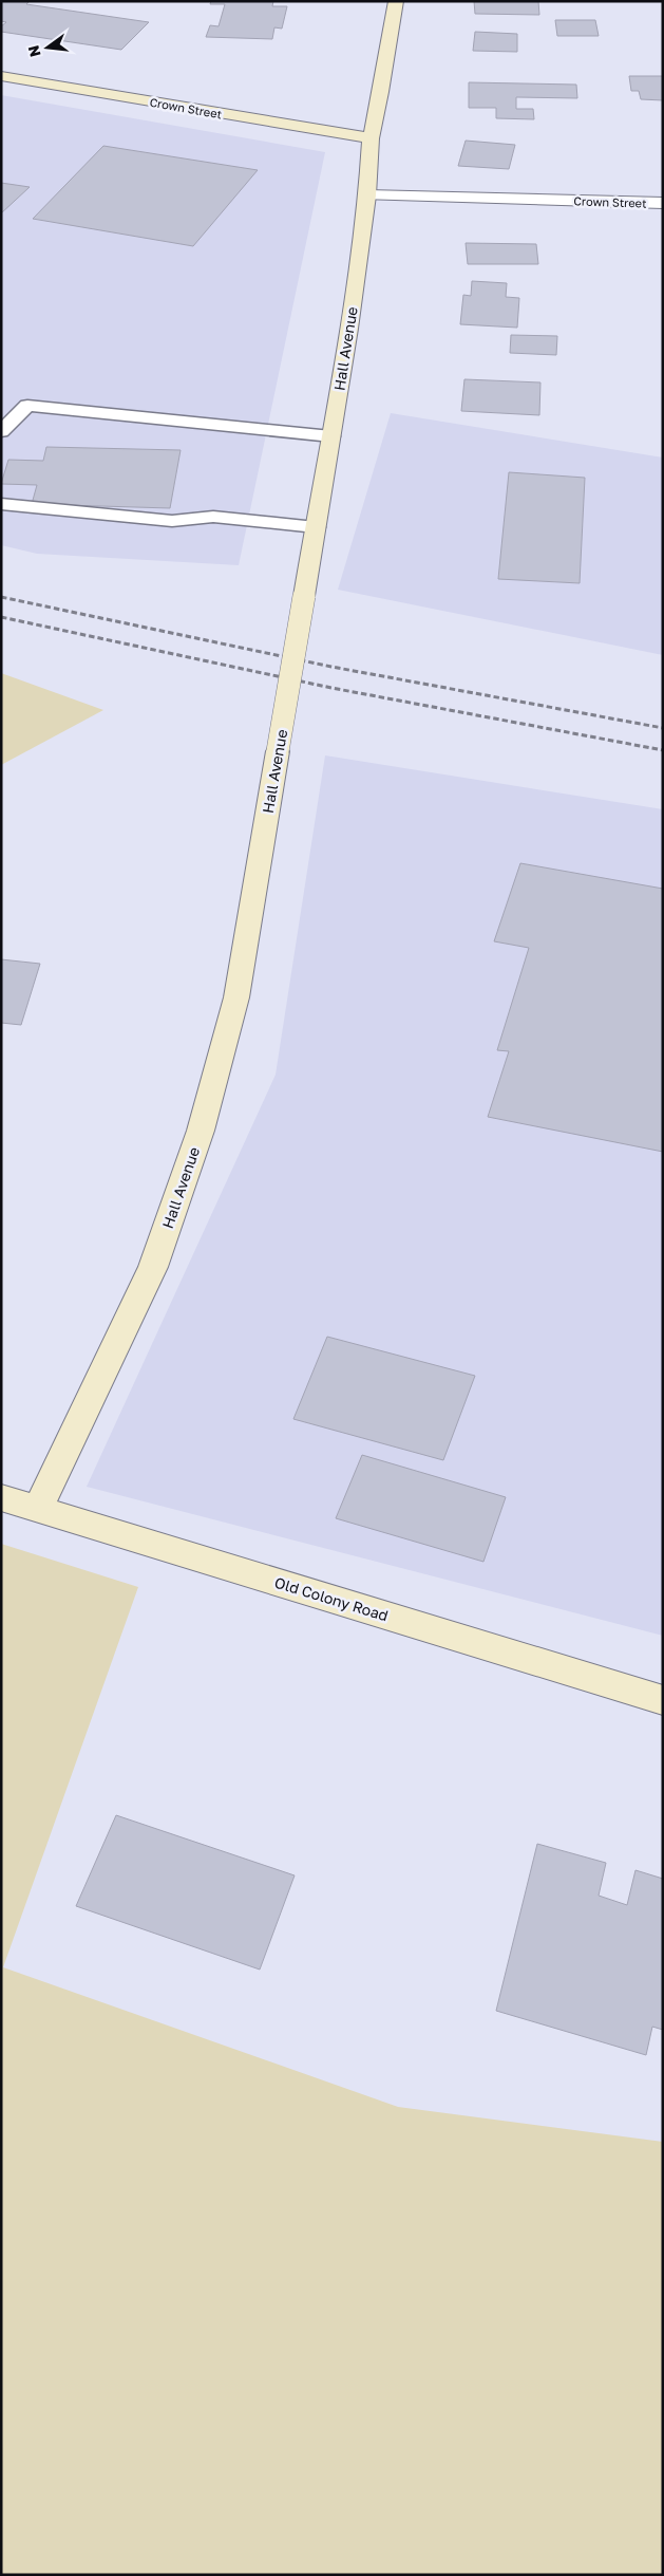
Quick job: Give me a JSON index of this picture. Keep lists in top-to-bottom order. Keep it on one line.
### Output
{"streets":{"street":["Crown Street","Hall Avenue","Old Colony Road"]},"crossings":[["Crown Street","Hall Avenue"],["Hall Avenue","Old Colony Road"]],"north":"left"}
